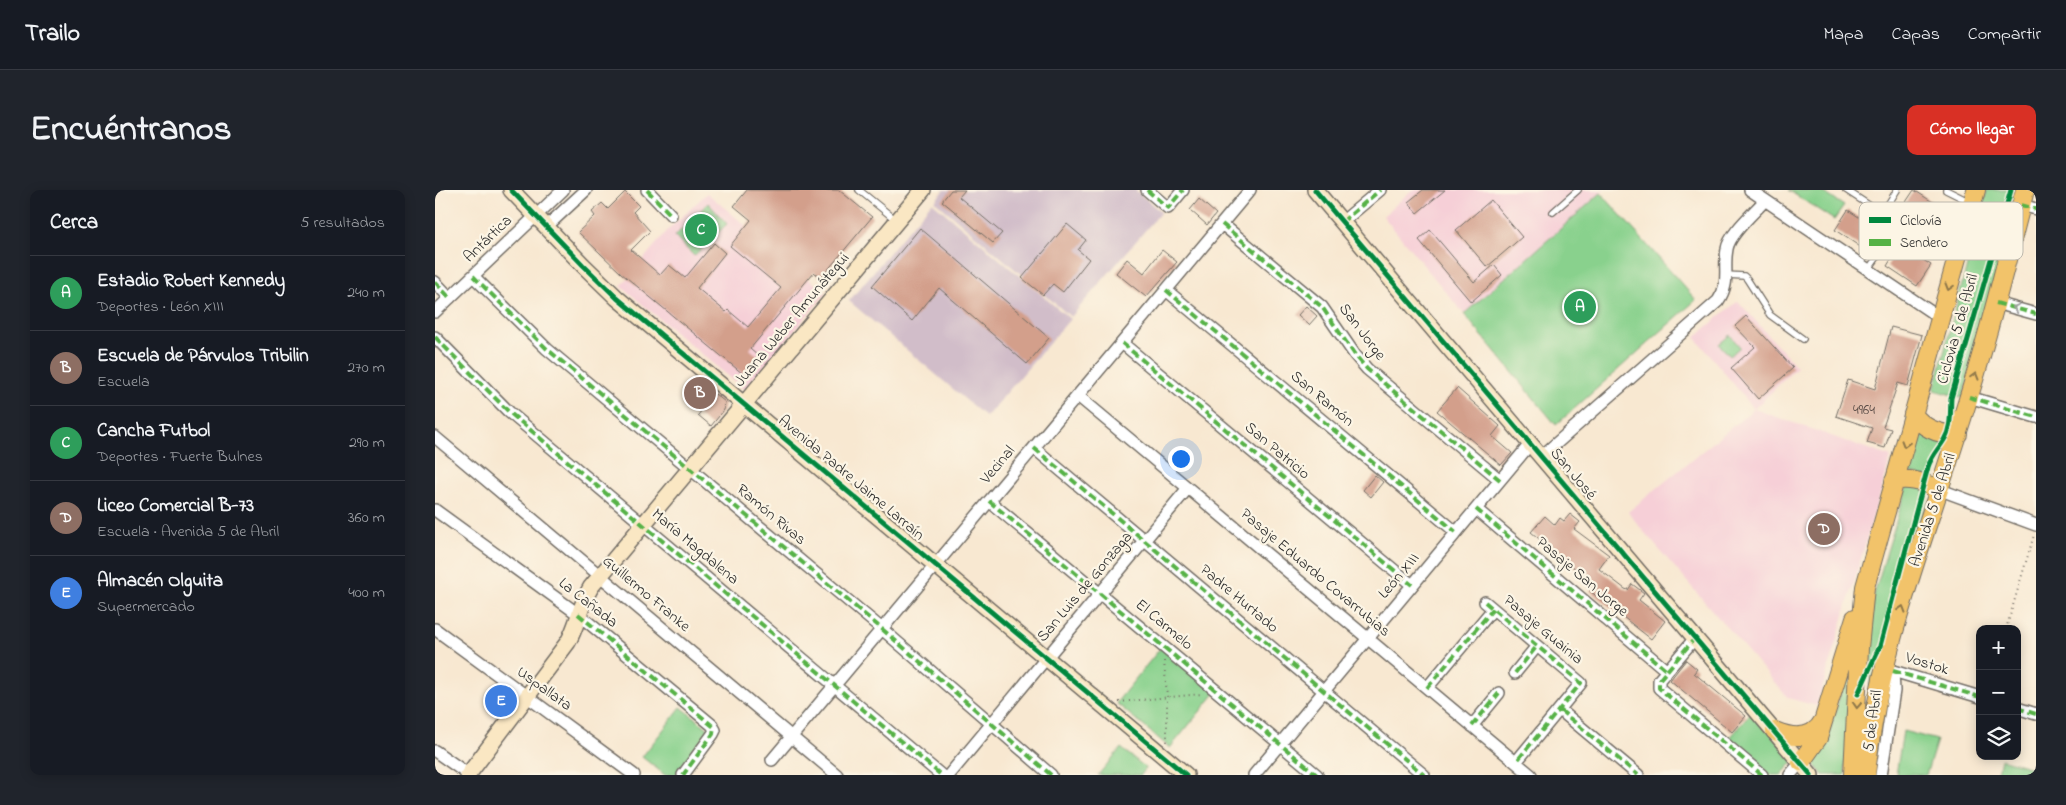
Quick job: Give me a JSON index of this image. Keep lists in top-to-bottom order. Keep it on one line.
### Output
{"streets":{"main road":["Avenida 5 de Abril"],"street":["Antártica","Juana Weber Amunátegui","San Jorge","San Ramón","San Patricio","Vecinal","San José","Avenida Padre Jaime Larraín","Ramón Rivas","María Magdalena","Pasaje Eduardo Covarrubias","León XIII","Pasaje San Jorge","San Luis de Gonzaga","Guillermo Franke","Padre Hurtado","La Cañada","El Carmelo","Pasaje Guainia","Vostok","Uspallata","5 de Abril"],"cycle path":["Ciclovia 5 de Abril"]},"crossings":[["Antártica","Avenida Padre Jaime Larraín"],["Antártica","Ramón Rivas"],["Juana Weber Amunátegui","Avenida Padre Jaime Larraín"],["Juana Weber Amunátegui","Ramón Rivas"],["Juana Weber Amunátegui","María Magdalena"],["Juana Weber Amunátegui","Guillermo Franke"],["Juana Weber Amunátegui","La Cañada"],["Juana Weber Amunátegui","Uspallata"],["Ciclovia 5 de Abril","Avenida 5 de Abril"],["San Jorge","Vecinal"],["San Jorge","León XIII"],["San Ramón","Vecinal"],["San Ramón","León XIII"],["San Patricio","Vecinal"],["San Patricio","León XIII"],["Vecinal","Avenida Padre Jaime Larraín"],["Vecinal","Ramón Rivas"],["Vecinal","María Magdalena"],["Vecinal","Pasaje Eduardo Covarrubias"],["Vecinal","Guillermo Franke"],["Vecinal","Padre Hurtado"],["Vecinal","El Carmelo"],["San José","León XIII"],["Avenida Padre Jaime Larraín","San Luis de Gonzaga"],["Avenida 5 de Abril","Vostok"],["Avenida 5 de Abril","5 de Abril"],["Ramón Rivas","San Luis de Gonzaga"],["Pasaje Eduardo Covarrubias","León XIII"],["Pasaje Eduardo Covarrubias","San Luis de Gonzaga"],["Pasaje Eduardo Covarrubias","Pasaje Guainia"],["León XIII","Pasaje San Jorge"],["León XIII","Padre Hurtado"],["León XIII","El Carmelo"],["San Luis de Gonzaga","Padre Hurtado"],["San Luis de Gonzaga","El Carmelo"],["Vostok","5 de Abril"]],"house_numbers":["4964"],"legend":["Ciclovía","Sendero"],"page":{"header":"Trailo","nav":["Mapa","Capas","Compartir"],"title":"Encuéntranos","buttons":"Cómo llegar","heading":["Cerca","5 resultados"],"pins":["C","A","B","D","E"],"list":[{"mark":"A","name":"Estadio Robert Kennedy","note":"Deportes · León XIII","value":"240 m"},{"mark":"B","name":"Escuela de Párvulos Tribilin","note":"Escuela","value":"270 m"},{"mark":"C","name":"Cancha Futbol","note":"Deportes · Fuerte Bulnes","value":"290 m"},{"mark":"D","name":"Liceo Comercial B-73","note":"Escuela · Avenida 5 de Abril","value":"360 m"},{"mark":"E","name":"Almacén Olguita","note":"Supermercado","value":"400 m"}],"map_buttons":["+","−"]}}
